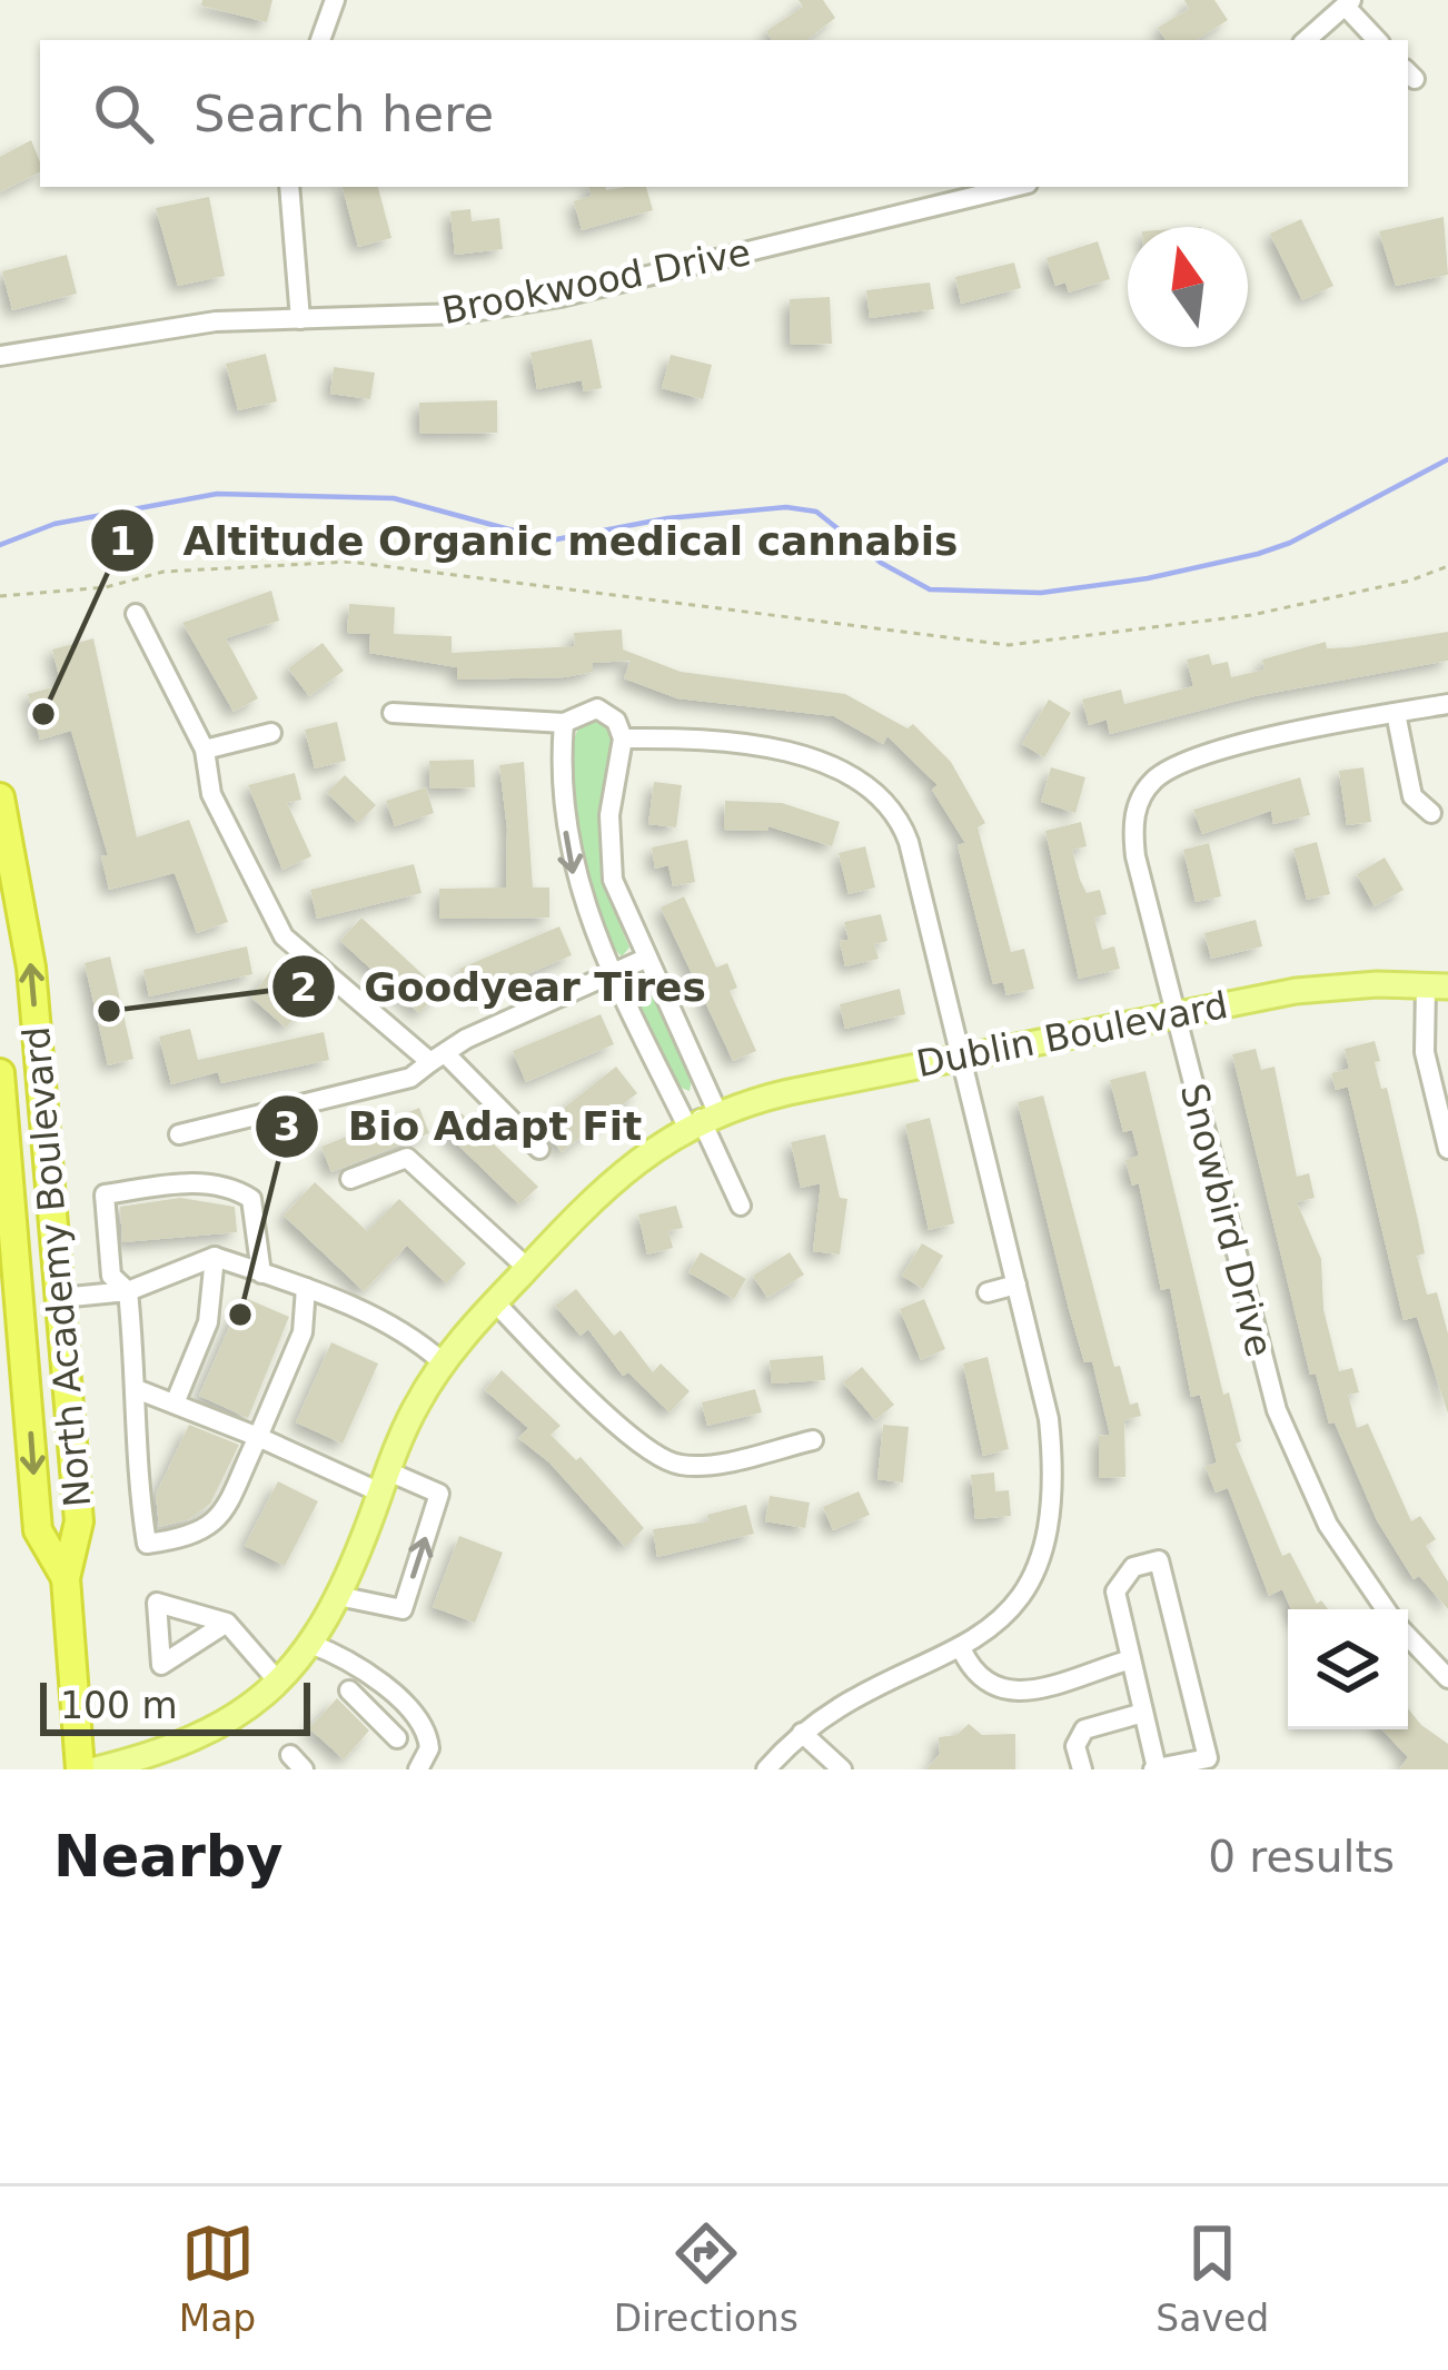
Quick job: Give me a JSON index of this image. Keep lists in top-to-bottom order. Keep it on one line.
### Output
{"streets":{"highway":["North Academy Boulevard"],"main road":["Dublin Boulevard"],"street":["Brookwood Drive","Snowbird Drive"]},"crossings":[["Dublin Boulevard","Snowbird Drive"]],"places":["Altitude Organic medical cannabis","Goodyear Tires","Bio Adapt Fit"],"scale_bar":"100 m","north":"top","page":{"search":"Search here","scale":"100 m","heading":["Nearby","0 results"],"nav":["Map","Directions","Saved"]}}
